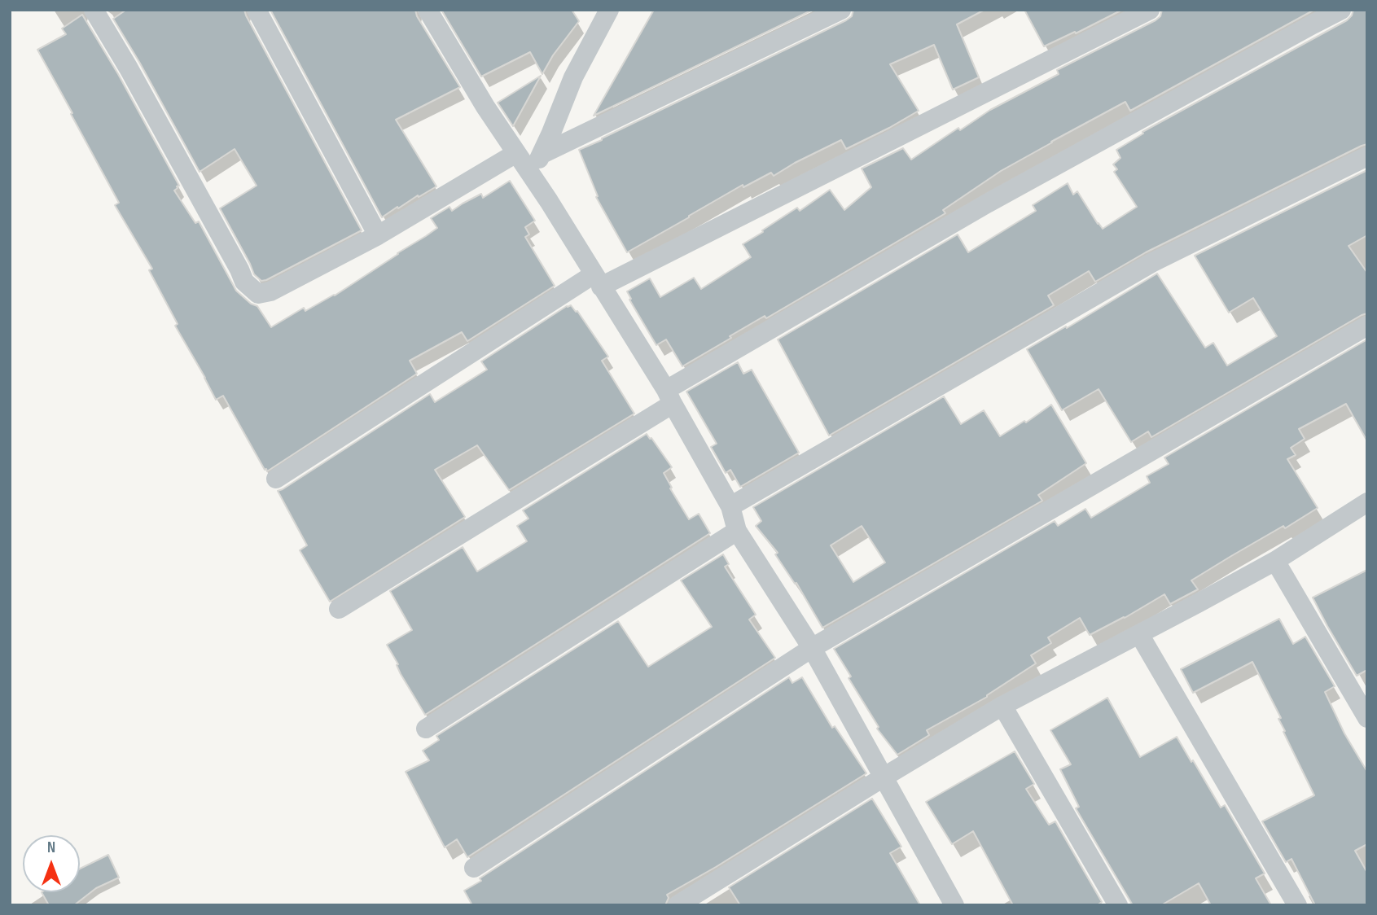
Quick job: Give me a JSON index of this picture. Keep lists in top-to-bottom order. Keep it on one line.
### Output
{"north":"top"}
